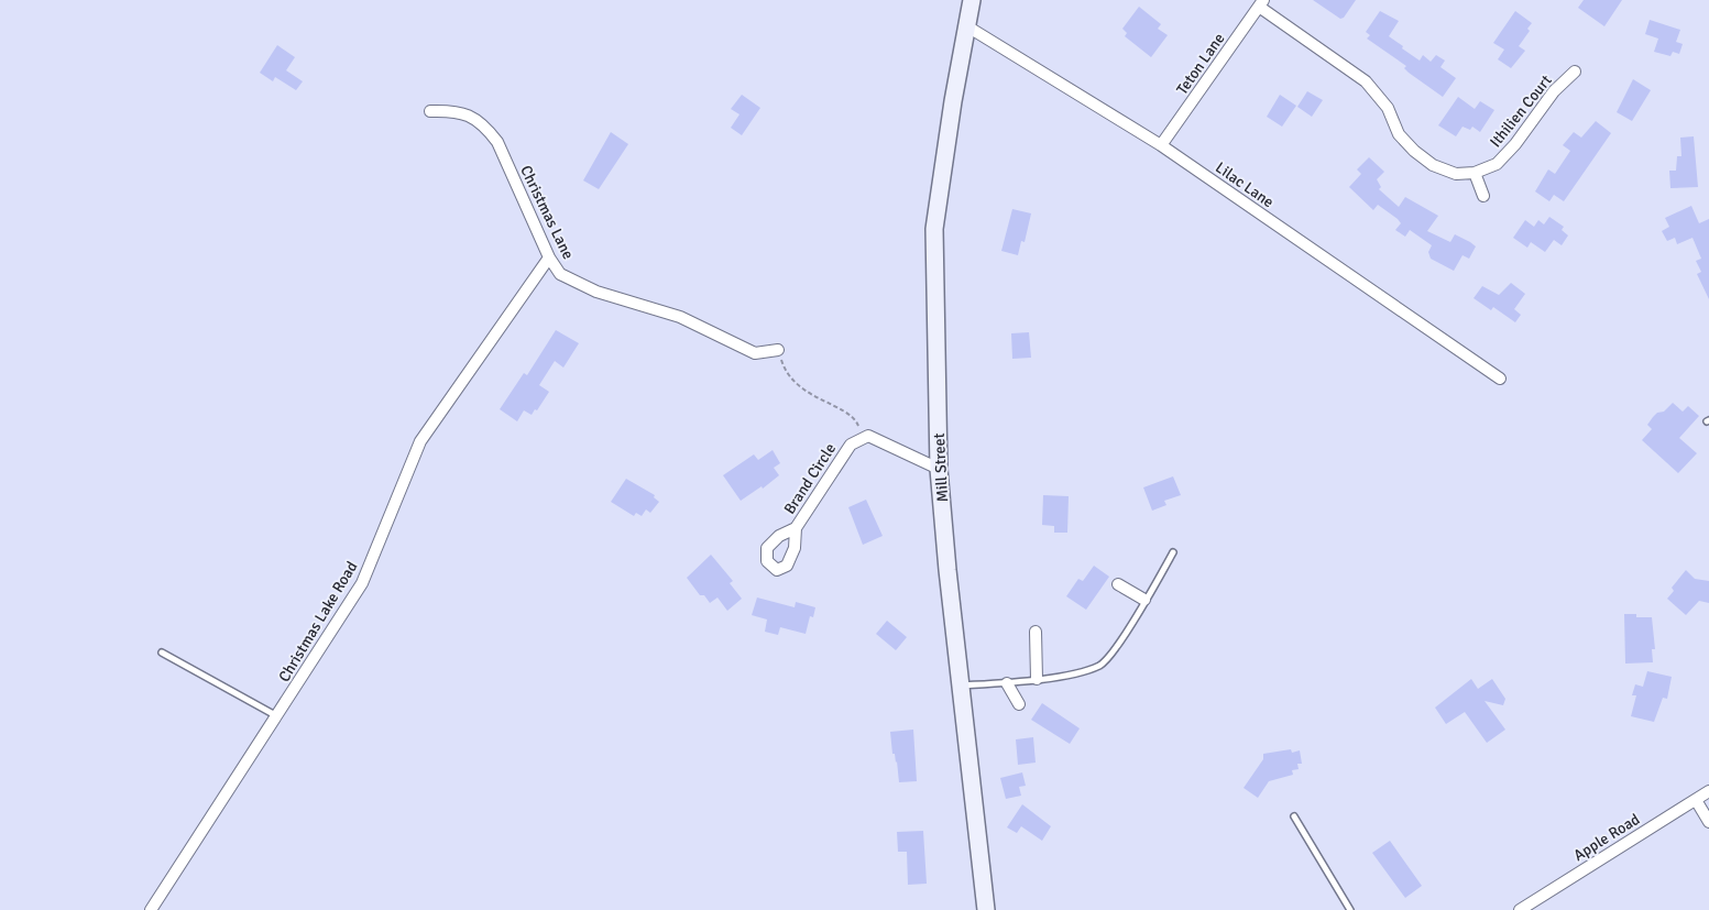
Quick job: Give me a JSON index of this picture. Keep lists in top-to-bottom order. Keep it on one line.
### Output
{"streets":{"main road":["Mill Street"],"street":["Teton Lane","Ithilien Court","Lilac Lane","Christmas Lane","Brand Circle","Christmas Lake Road","Apple Road"]},"crossings":[["Teton Lane","Ithilien Court"],["Teton Lane","Lilac Lane"],["Lilac Lane","Mill Street"],["Christmas Lane","Christmas Lake Road"]]}
